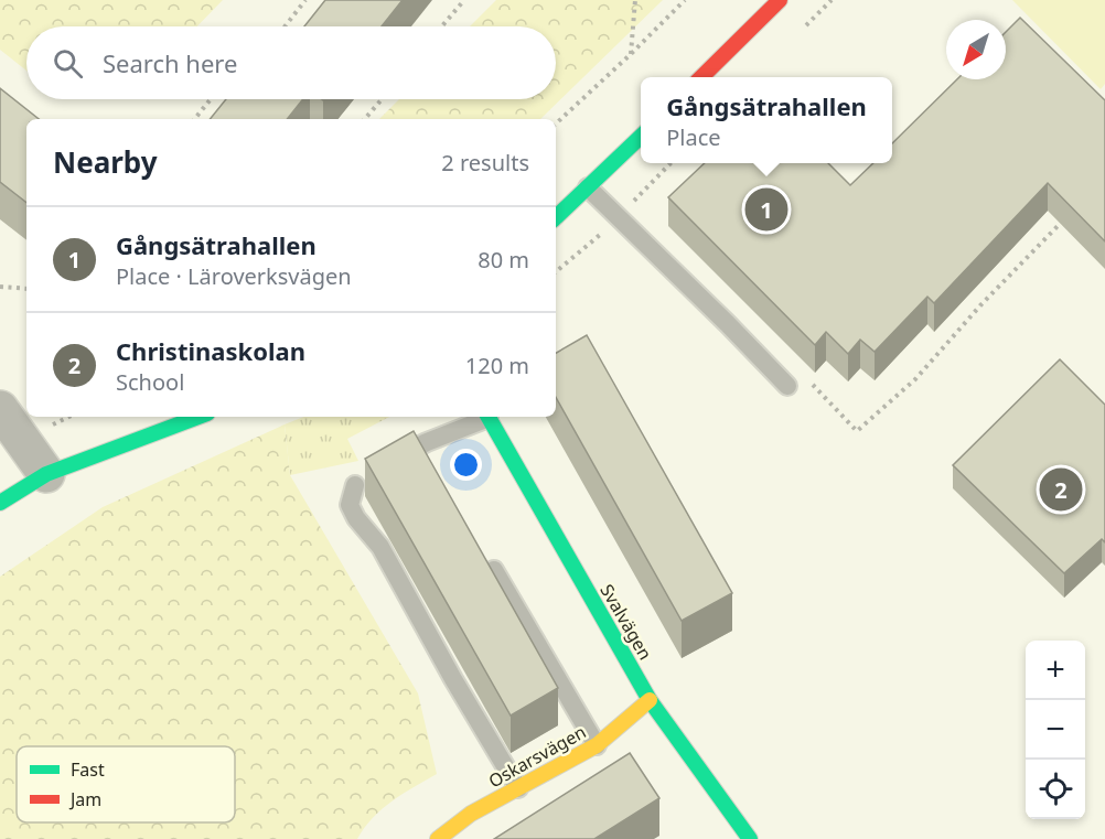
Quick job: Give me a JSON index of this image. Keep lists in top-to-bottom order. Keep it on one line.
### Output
{"streets":{"street":["Svalvägen","Oskarsvägen"]},"crossings":[["Svalvägen","Oskarsvägen"]],"legend":["Fast","Jam"],"north":"bottom left","page":{"search":"Search here","popup":["Gångsätrahallen","Place"],"heading":["Nearby","2 results"],"pins":["1","2"],"list":[{"mark":"1","name":"Gångsätrahallen","note":"Place · Läroverksvägen","value":"80 m"},{"mark":"2","name":"Christinaskolan","note":"School","value":"120 m"}],"map_buttons":["+","−"]}}
